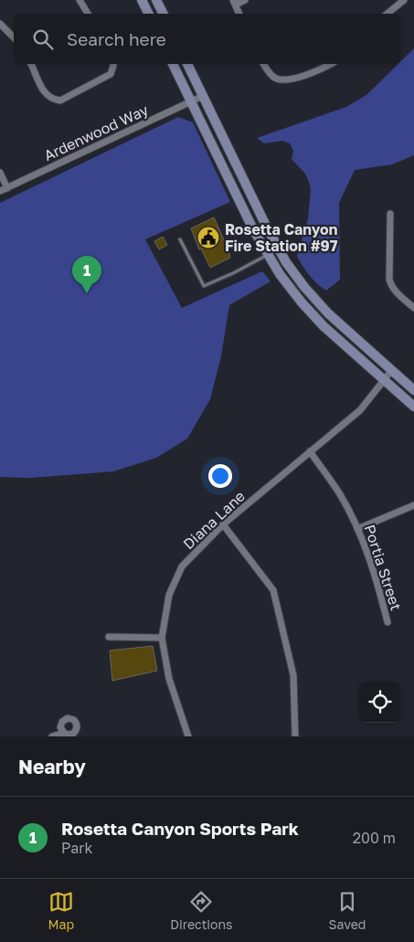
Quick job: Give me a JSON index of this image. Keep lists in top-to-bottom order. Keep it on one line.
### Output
{"streets":{"street":["Ardenwood Way","Diana Lane","Portia Street"]},"crossings":[["Diana Lane","Portia Street"]],"places":{"public building":["Rosetta Canyon Fire Station #97"]},"page":{"search":"Search here","pins":"1","heading":"Nearby","list":[{"mark":"1","name":"Rosetta Canyon Sports Park","note":"Park","value":"200 m"}],"nav":["Map","Directions","Saved"]}}
